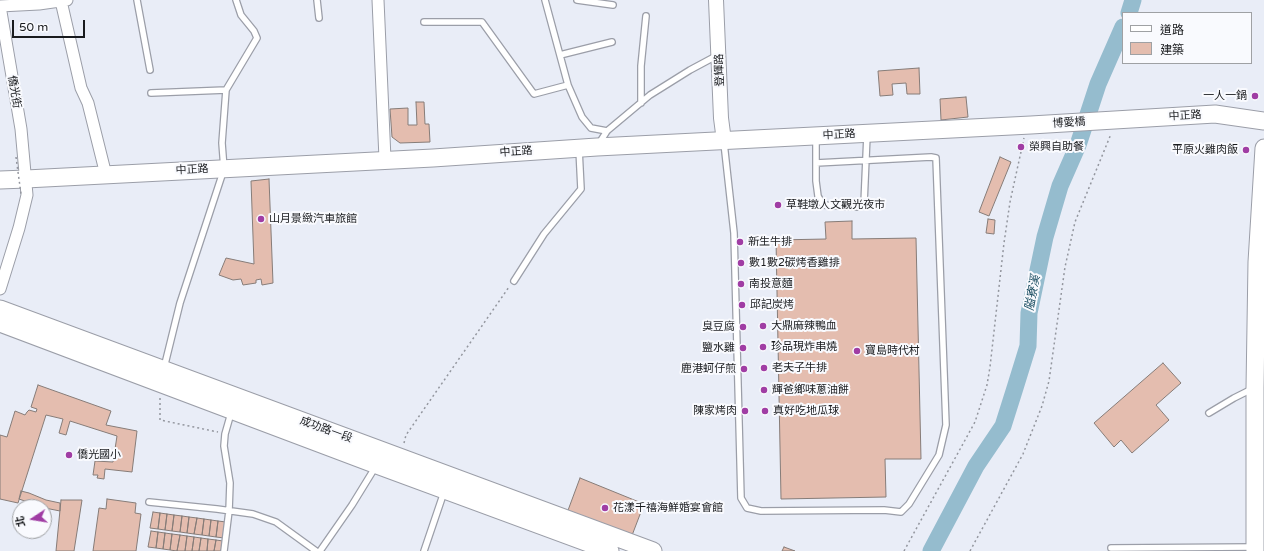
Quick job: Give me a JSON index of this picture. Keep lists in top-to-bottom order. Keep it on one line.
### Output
{"streets":{"main road":["中正路","博愛橋","成功路一段"],"street":["登輝路","僑光街"]},"crossings":[["登輝路","中正路"],["僑光街","中正路"],["中正路","博愛橋"]],"water":["隘寮溪"],"places":["一人一鍋","榮興自助餐","平原火雞肉飯","草鞋墩人文觀光夜市","山月景緻汽車旅館","新生牛排","數1數2碳烤香雞排","南投意麵","邱記炭烤","大鼎麻辣鴨血","臭豆腐","珍品現炸串燒","鹽水雞","寶島時代村","老夫子牛排","鹿港蚵仔煎","輝爸鄉味蔥油餅","陳家烤肉","真好吃地瓜球","僑光國小","花漾千禧海鮮婚宴會館"],"legend":["道路","建築"],"scale_bar":"50 m","north":"left"}
